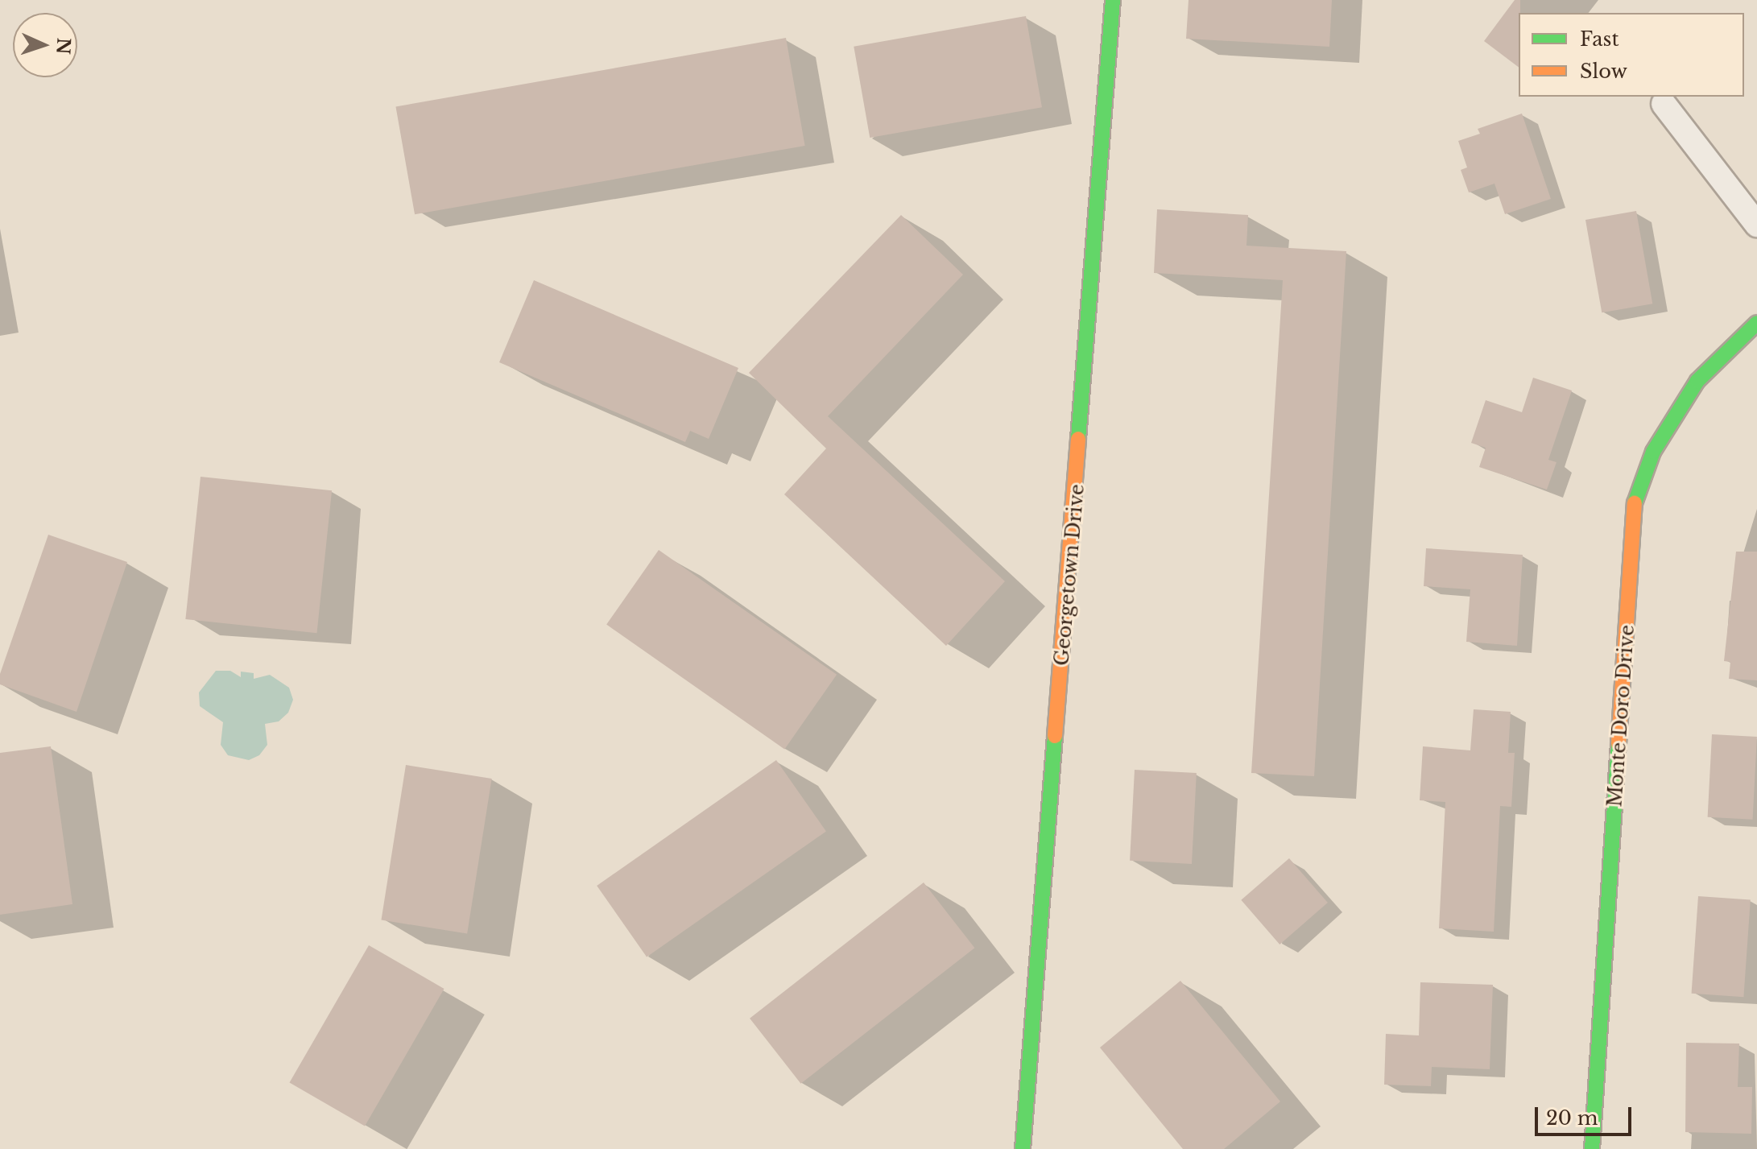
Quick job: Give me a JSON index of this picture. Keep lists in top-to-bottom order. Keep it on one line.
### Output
{"streets":{"street":["Georgetown Drive","Monte Doro Drive"]},"legend":["Fast","Slow"],"scale_bar":"20 m","north":"right"}
